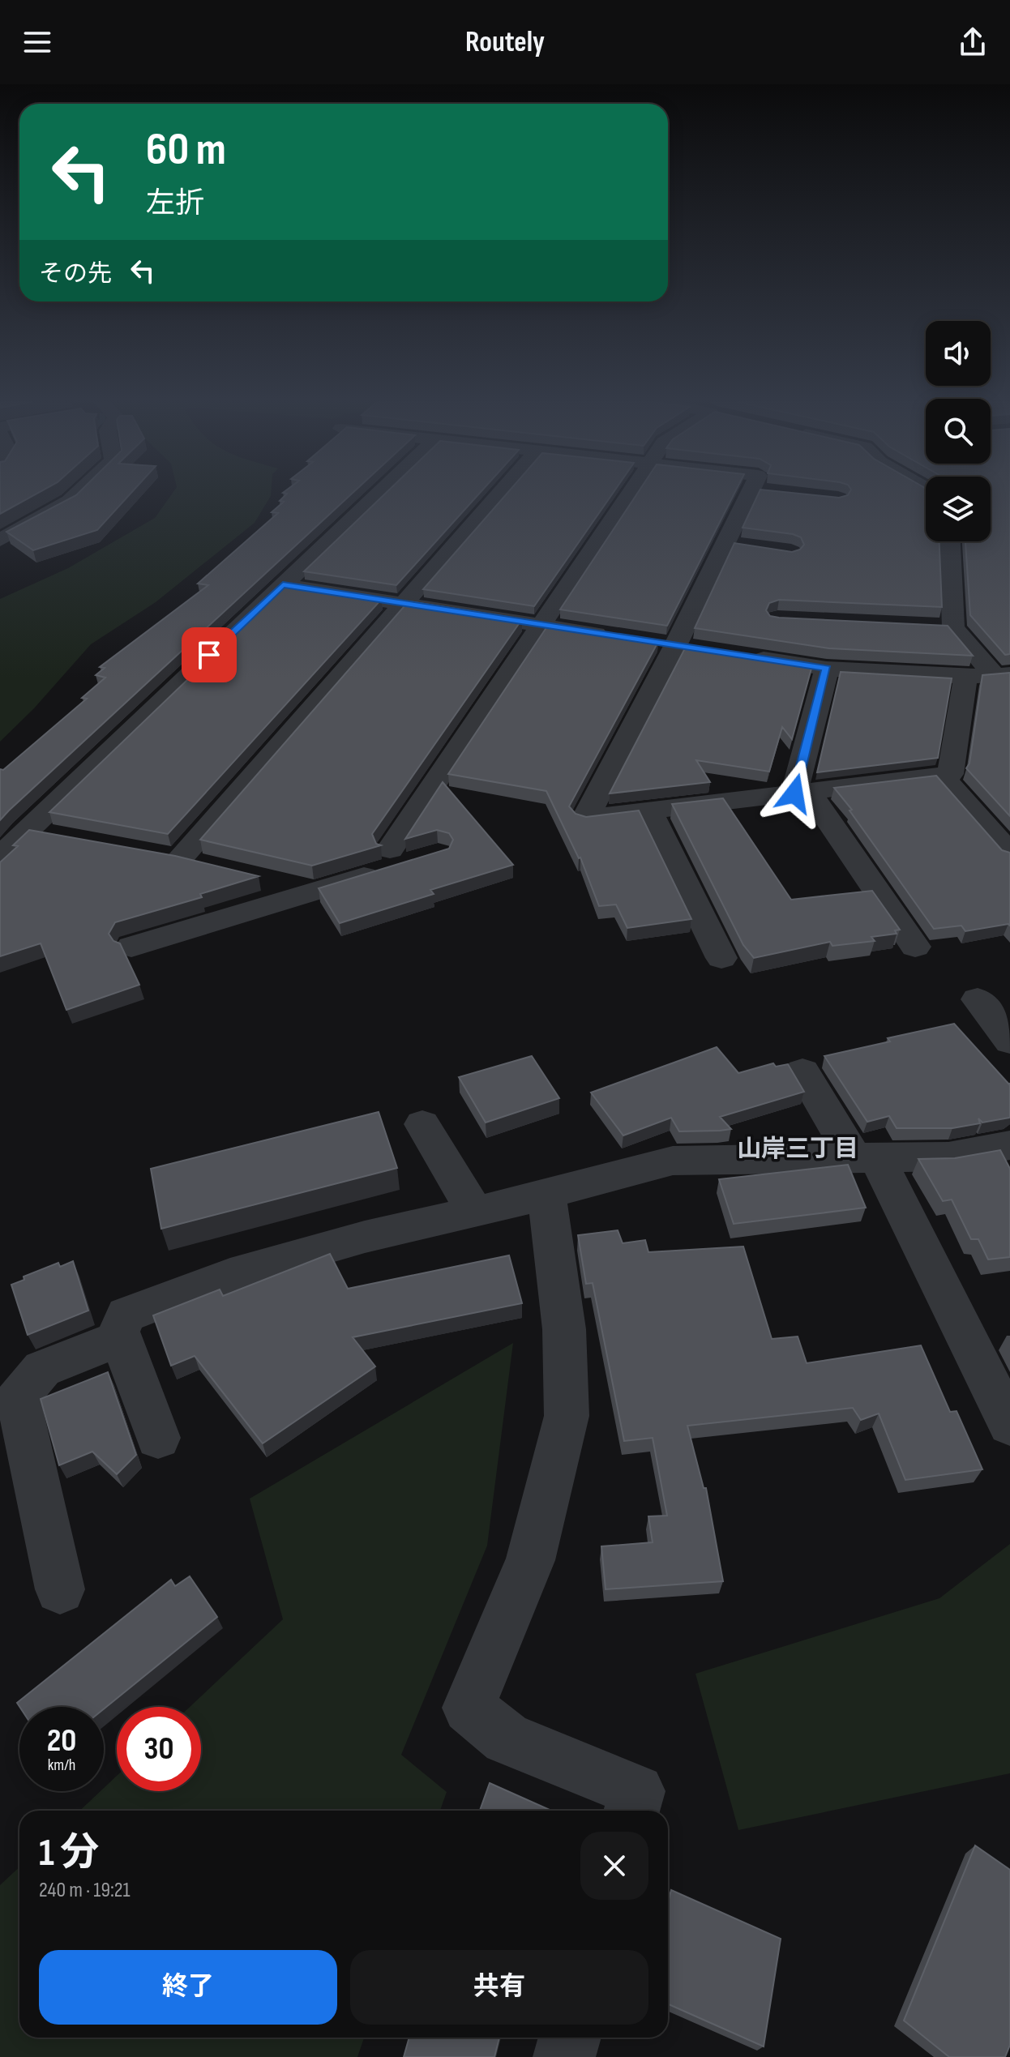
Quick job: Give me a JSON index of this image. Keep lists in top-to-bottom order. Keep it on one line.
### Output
{"districts":["山岸三丁目"],"page":{"header":"Routely","turn":["60 m","左折"],"then":"その先","speed":"20 km/h","limit":"30","heading":["1 分","240 m · 19:21"],"buttons":["終了","共有"]}}
